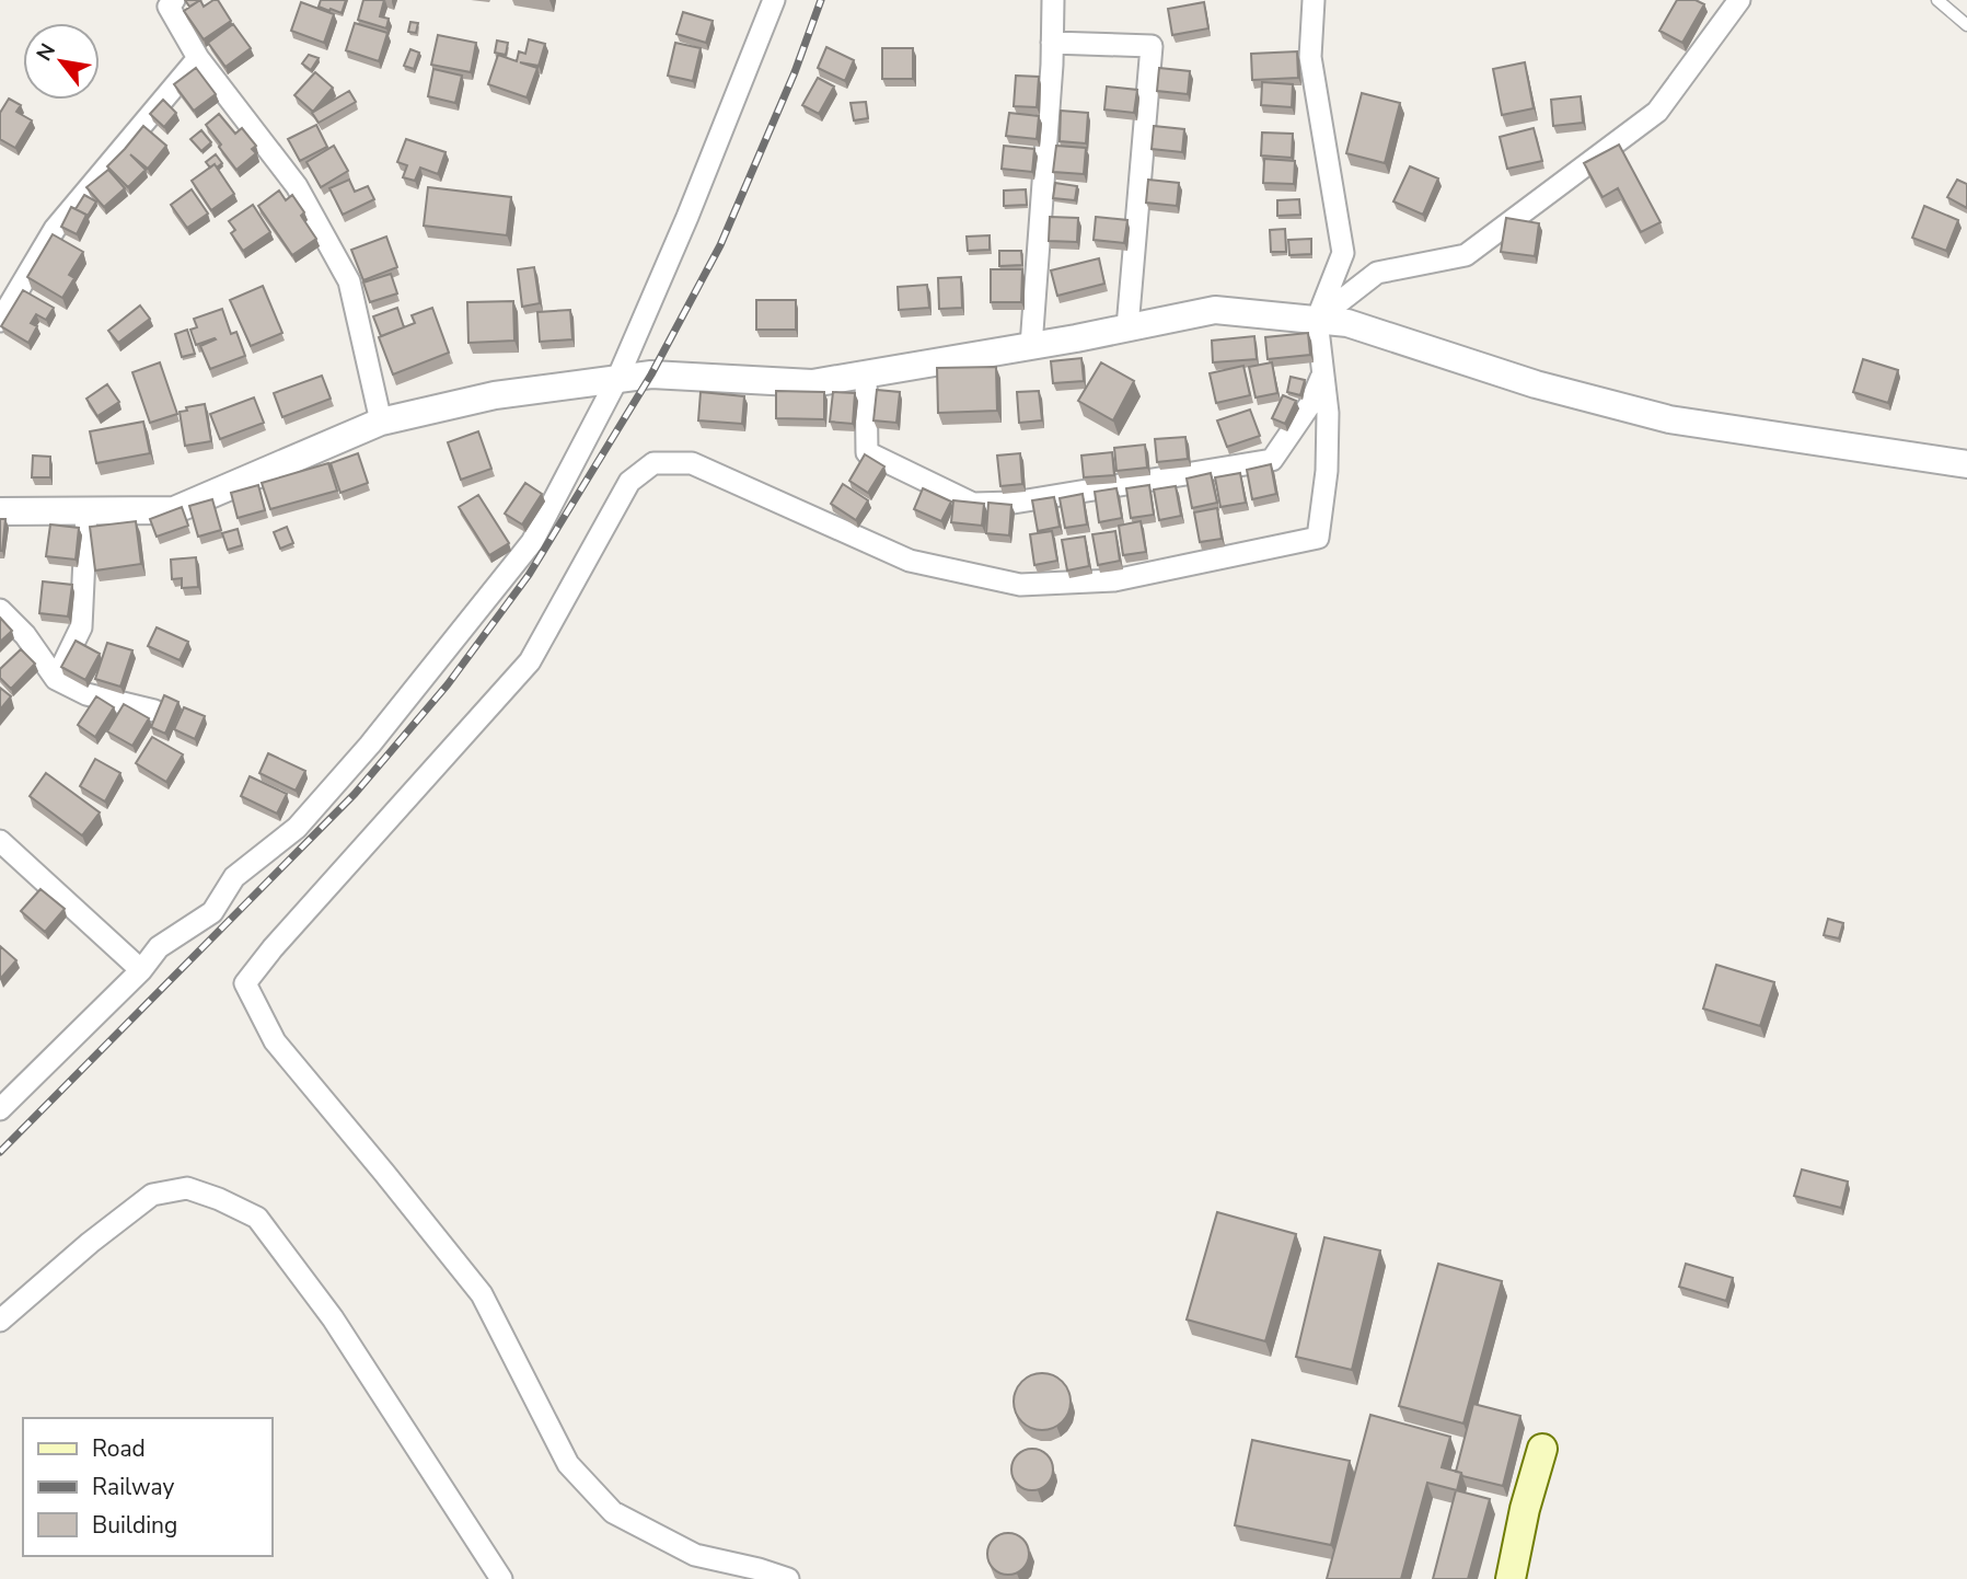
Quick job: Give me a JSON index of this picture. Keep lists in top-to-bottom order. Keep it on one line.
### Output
{"legend":["Road","Railway","Building"],"north":"top left"}
